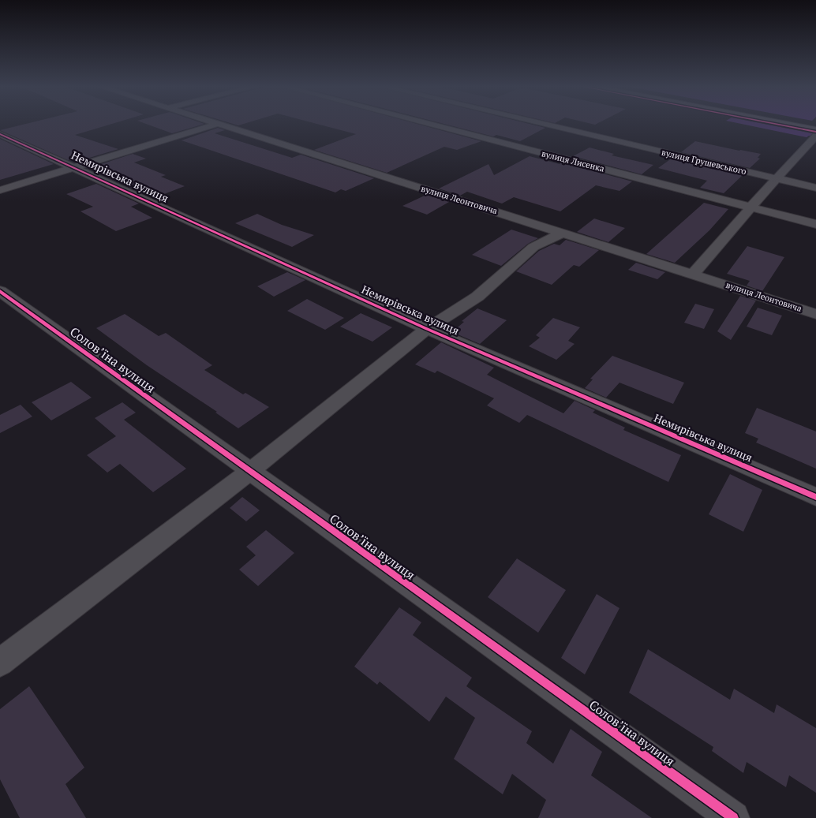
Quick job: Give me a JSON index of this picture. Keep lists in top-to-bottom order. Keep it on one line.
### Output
{"streets":{"street":["вулиця Лисенка","вулиця Грушевського","Немирівська вулиця","вулиця Леонтовича","Соловʼїна вулиця"]}}
